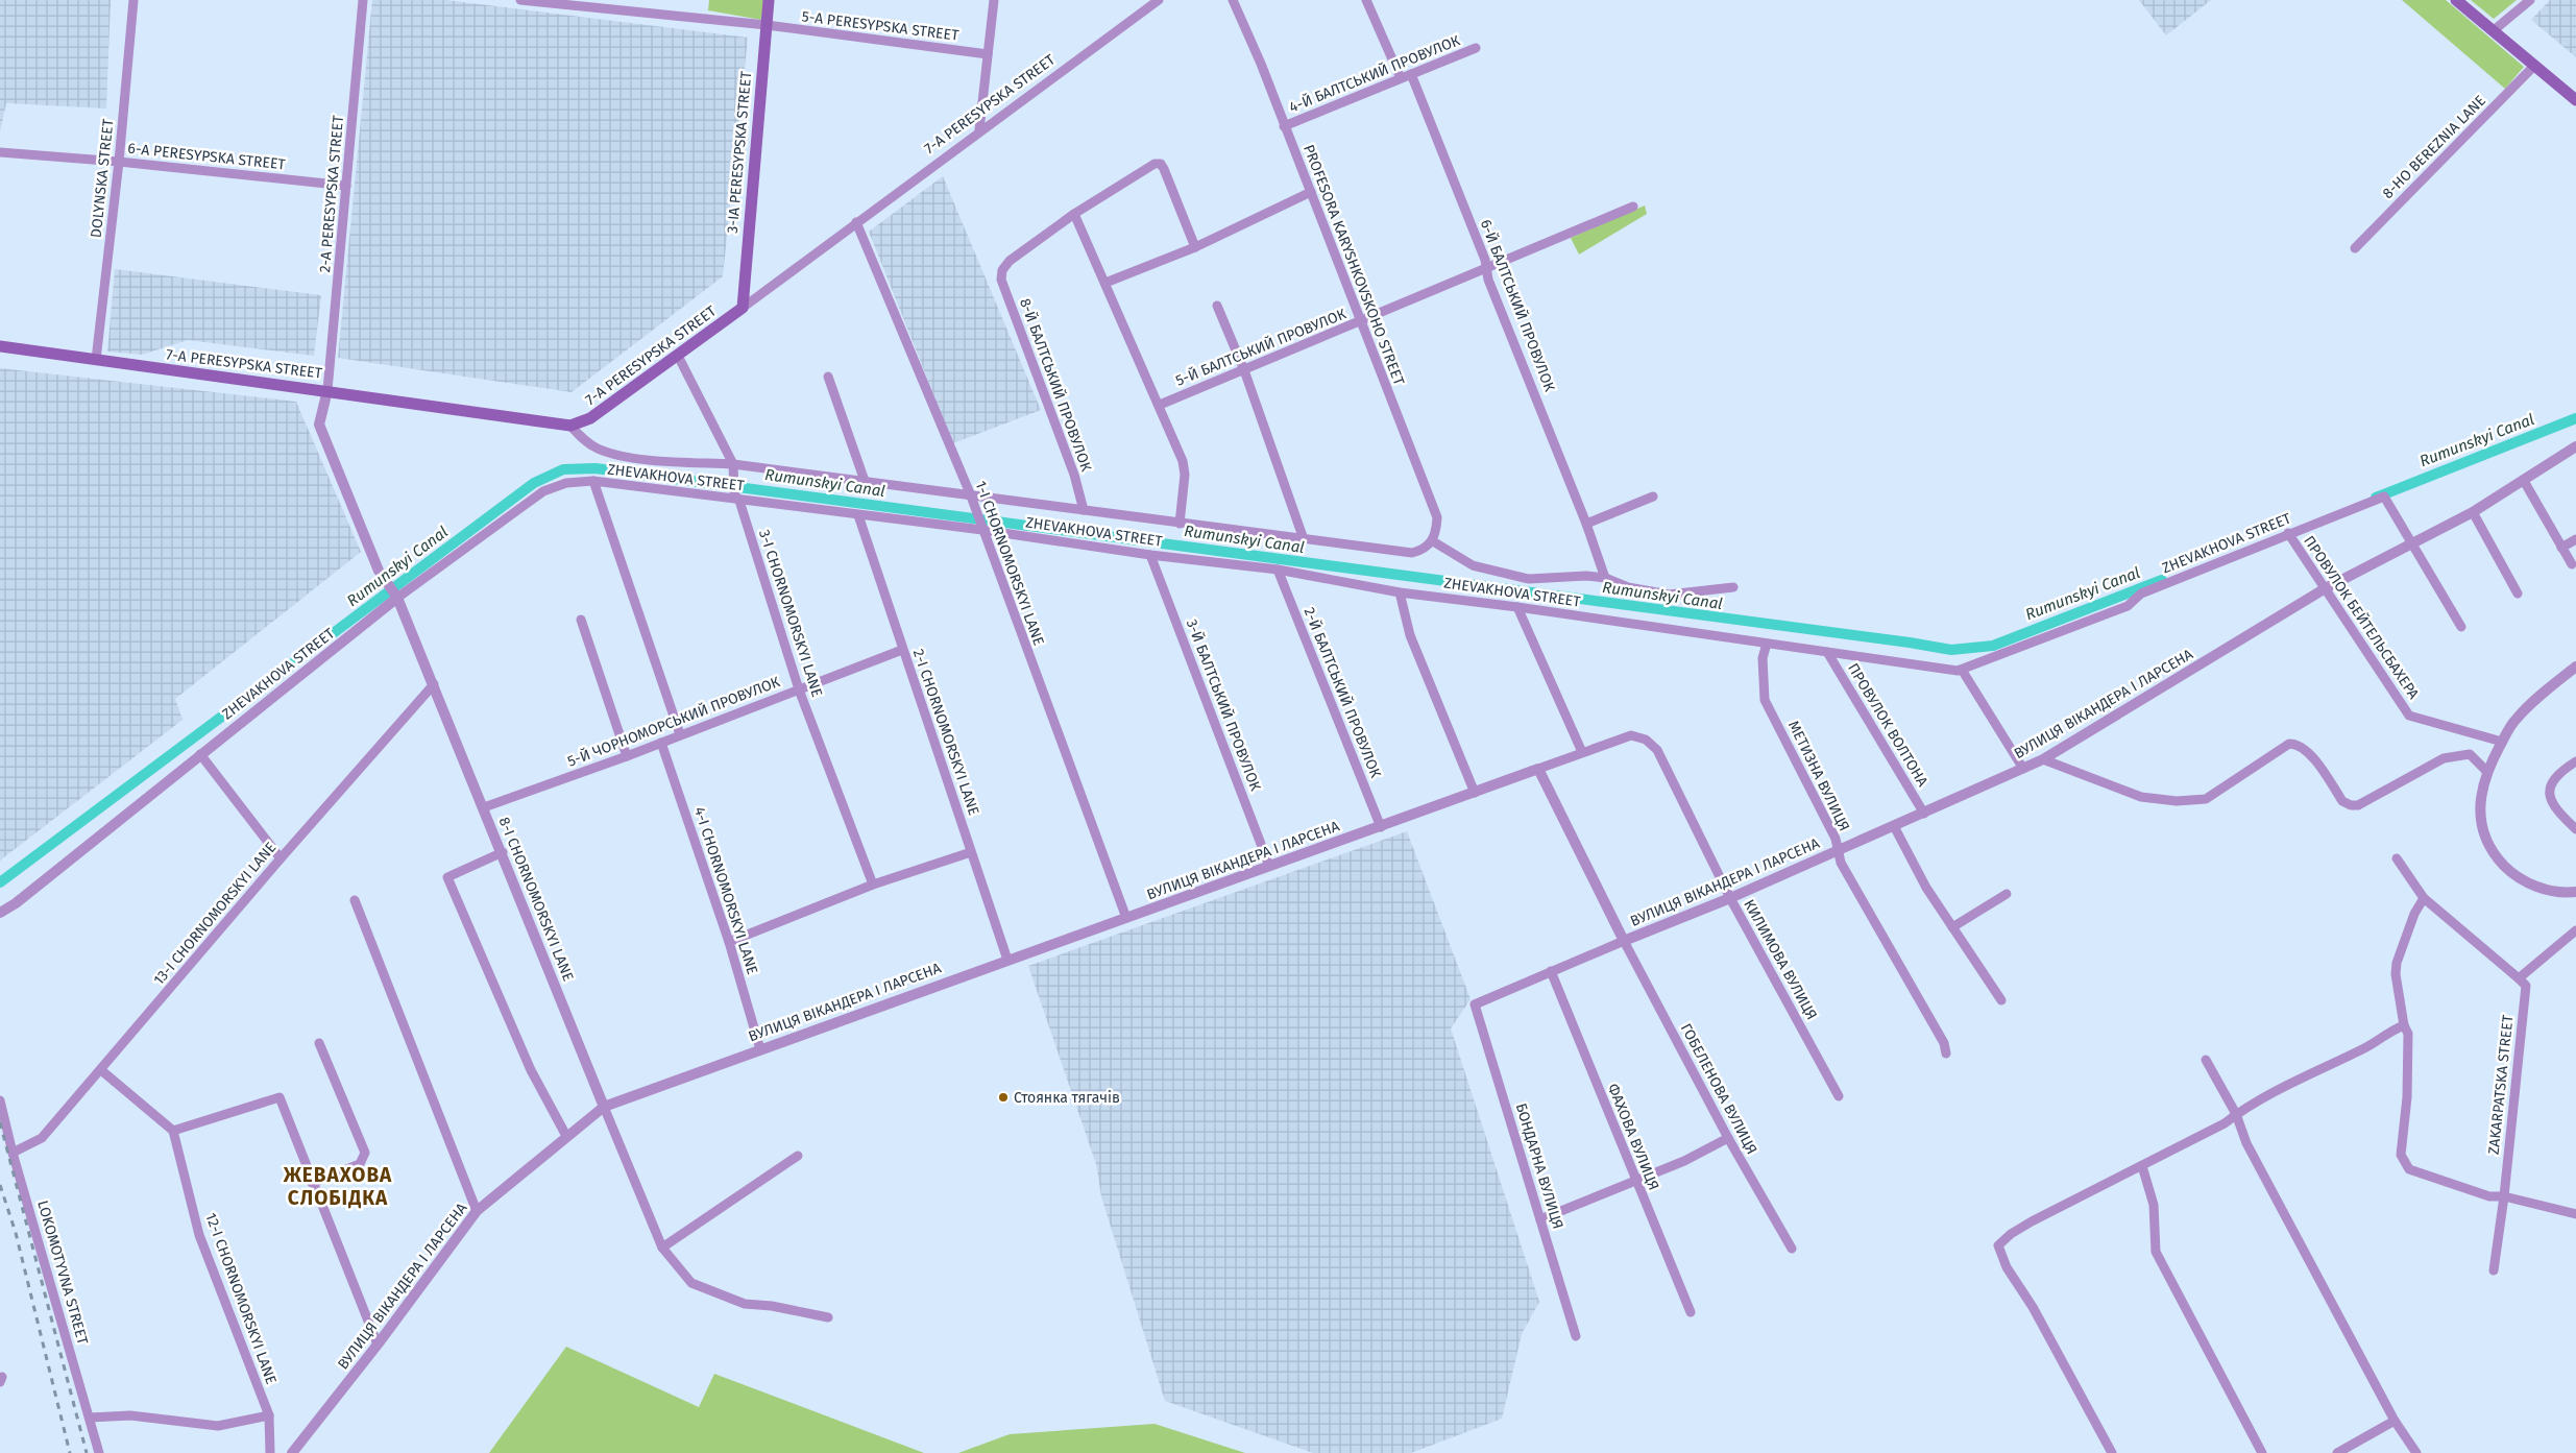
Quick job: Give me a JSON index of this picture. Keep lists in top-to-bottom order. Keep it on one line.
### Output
{"streets":{"main road":["7-A PERESYPSKA STREET","3-IA PERESYPSKA STREET"],"street":["5-A PERESYPSKA STREET","4-Й БАЛТСЬКИЙ ПРОВУЛОК","8-HO BEREZNIA LANE","6-A PERESYPSKA STREET","DOLYNSKA STREET","2-A PERESYPSKA STREET","PROFESORA KARYSHKOVSKOHO STREET","6-Й БАЛТСЬКИЙ ПРОВУЛОК","5-Й БАЛТСЬКИЙ ПРОВУЛОК","8-Й БАЛТСЬКИЙ ПРОВУЛОК","ZHEVAKHOVA STREET","1-I CHORNOMORSKYI LANE","3-I CHORNOMORSKYI LANE","ПРОВУЛОК БЕЙТЕЛЬСБАХЕРА","2-Й БАЛТСЬКИЙ ПРОВУЛОК","ВУЛИЦЯ ВІКАНДЕРА І ЛАРСЕНА","3-Й БАЛТСЬКИЙ ПРОВУЛОК","5-Й ЧОРНОМОРСЬКИЙ ПРОВУЛОК","ПРОВУЛОК ВОЛТОНА","2-I CHORNOMORSKYI LANE","МЕТИЗНА ВУЛИЦЯ","4-I CHORNOMORSKYI LANE","8-I CHORNOMORSKYI LANE","13-I CHORNOMORSKYI LANE","КИЛИМОВА ВУЛИЦЯ","ZAKARPATSKA STREET","ГОБЕЛЕНОВА ВУЛИЦЯ","ФАХОВА ВУЛИЦЯ","БОНДАРНА ВУЛИЦЯ","LOKOMOTYVNA STREET","12-I CHORNOMORSKYI LANE"]},"crossings":[["5-A PERESYPSKA STREET","3-IA PERESYPSKA STREET"],["4-Й БАЛТСЬКИЙ ПРОВУЛОК","PROFESORA KARYSHKOVSKOHO STREET"],["4-Й БАЛТСЬКИЙ ПРОВУЛОК","6-Й БАЛТСЬКИЙ ПРОВУЛОК"],["7-A PERESYPSKA STREET","3-IA PERESYPSKA STREET"],["7-A PERESYPSKA STREET","DOLYNSKA STREET"],["7-A PERESYPSKA STREET","2-A PERESYPSKA STREET"],["7-A PERESYPSKA STREET","ZHEVAKHOVA STREET"],["7-A PERESYPSKA STREET","1-I CHORNOMORSKYI LANE"],["7-A PERESYPSKA STREET","3-I CHORNOMORSKYI LANE"],["7-A PERESYPSKA STREET","8-I CHORNOMORSKYI LANE"],["6-A PERESYPSKA STREET","DOLYNSKA STREET"],["6-A PERESYPSKA STREET","2-A PERESYPSKA STREET"],["2-A PERESYPSKA STREET","8-I CHORNOMORSKYI LANE"],["PROFESORA KARYSHKOVSKOHO STREET","5-Й БАЛТСЬКИЙ ПРОВУЛОК"],["PROFESORA KARYSHKOVSKOHO STREET","ZHEVAKHOVA STREET"],["6-Й БАЛТСЬКИЙ ПРОВУЛОК","5-Й БАЛТСЬКИЙ ПРОВУЛОК"],["6-Й БАЛТСЬКИЙ ПРОВУЛОК","ZHEVAKHOVA STREET"],["8-Й БАЛТСЬКИЙ ПРОВУЛОК","ZHEVAKHOVA STREET"],["ZHEVAKHOVA STREET","1-I CHORNOMORSKYI LANE"],["ZHEVAKHOVA STREET","3-I CHORNOMORSKYI LANE"],["ZHEVAKHOVA STREET","ПРОВУЛОК БЕЙТЕЛЬСБАХЕРА"],["ZHEVAKHOVA STREET","2-Й БАЛТСЬКИЙ ПРОВУЛОК"],["ZHEVAKHOVA STREET","ВУЛИЦЯ ВІКАНДЕРА І ЛАРСЕНА"],["ZHEVAKHOVA STREET","3-Й БАЛТСЬКИЙ ПРОВУЛОК"],["ZHEVAKHOVA STREET","ПРОВУЛОК ВОЛТОНА"],["ZHEVAKHOVA STREET","2-I CHORNOMORSKYI LANE"],["ZHEVAKHOVA STREET","МЕТИЗНА ВУЛИЦЯ"],["ZHEVAKHOVA STREET","8-I CHORNOMORSKYI LANE"],["1-I CHORNOMORSKYI LANE","ВУЛИЦЯ ВІКАНДЕРА І ЛАРСЕНА"],["3-I CHORNOMORSKYI LANE","5-Й ЧОРНОМОРСЬКИЙ ПРОВУЛОК"],["ПРОВУЛОК БЕЙТЕЛЬСБАХЕРА","ВУЛИЦЯ ВІКАНДЕРА І ЛАРСЕНА"],["2-Й БАЛТСЬКИЙ ПРОВУЛОК","ВУЛИЦЯ ВІКАНДЕРА І ЛАРСЕНА"],["ВУЛИЦЯ ВІКАНДЕРА І ЛАРСЕНА","3-Й БАЛТСЬКИЙ ПРОВУЛОК"],["ВУЛИЦЯ ВІКАНДЕРА І ЛАРСЕНА","ПРОВУЛОК ВОЛТОНА"],["ВУЛИЦЯ ВІКАНДЕРА І ЛАРСЕНА","2-I CHORNOMORSKYI LANE"],["ВУЛИЦЯ ВІКАНДЕРА І ЛАРСЕНА","МЕТИЗНА ВУЛИЦЯ"],["ВУЛИЦЯ ВІКАНДЕРА І ЛАРСЕНА","4-I CHORNOMORSKYI LANE"],["ВУЛИЦЯ ВІКАНДЕРА І ЛАРСЕНА","8-I CHORNOMORSKYI LANE"],["ВУЛИЦЯ ВІКАНДЕРА І ЛАРСЕНА","КИЛИМОВА ВУЛИЦЯ"],["ВУЛИЦЯ ВІКАНДЕРА І ЛАРСЕНА","ГОБЕЛЕНОВА ВУЛИЦЯ"],["ВУЛИЦЯ ВІКАНДЕРА І ЛАРСЕНА","ФАХОВА ВУЛИЦЯ"],["ВУЛИЦЯ ВІКАНДЕРА І ЛАРСЕНА","БОНДАРНА ВУЛИЦЯ"],["5-Й ЧОРНОМОРСЬКИЙ ПРОВУЛОК","2-I CHORNOMORSKYI LANE"],["5-Й ЧОРНОМОРСЬКИЙ ПРОВУЛОК","4-I CHORNOMORSKYI LANE"],["5-Й ЧОРНОМОРСЬКИЙ ПРОВУЛОК","8-I CHORNOMORSKYI LANE"],["8-I CHORNOMORSKYI LANE","13-I CHORNOMORSKYI LANE"],["13-I CHORNOMORSKYI LANE","LOKOMOTYVNA STREET"]],"districts":["ЖЕВАХОВА СЛОБІДКА"],"water":["Rumunskyi Canal"],"places":["Стоянка тягачів"]}
